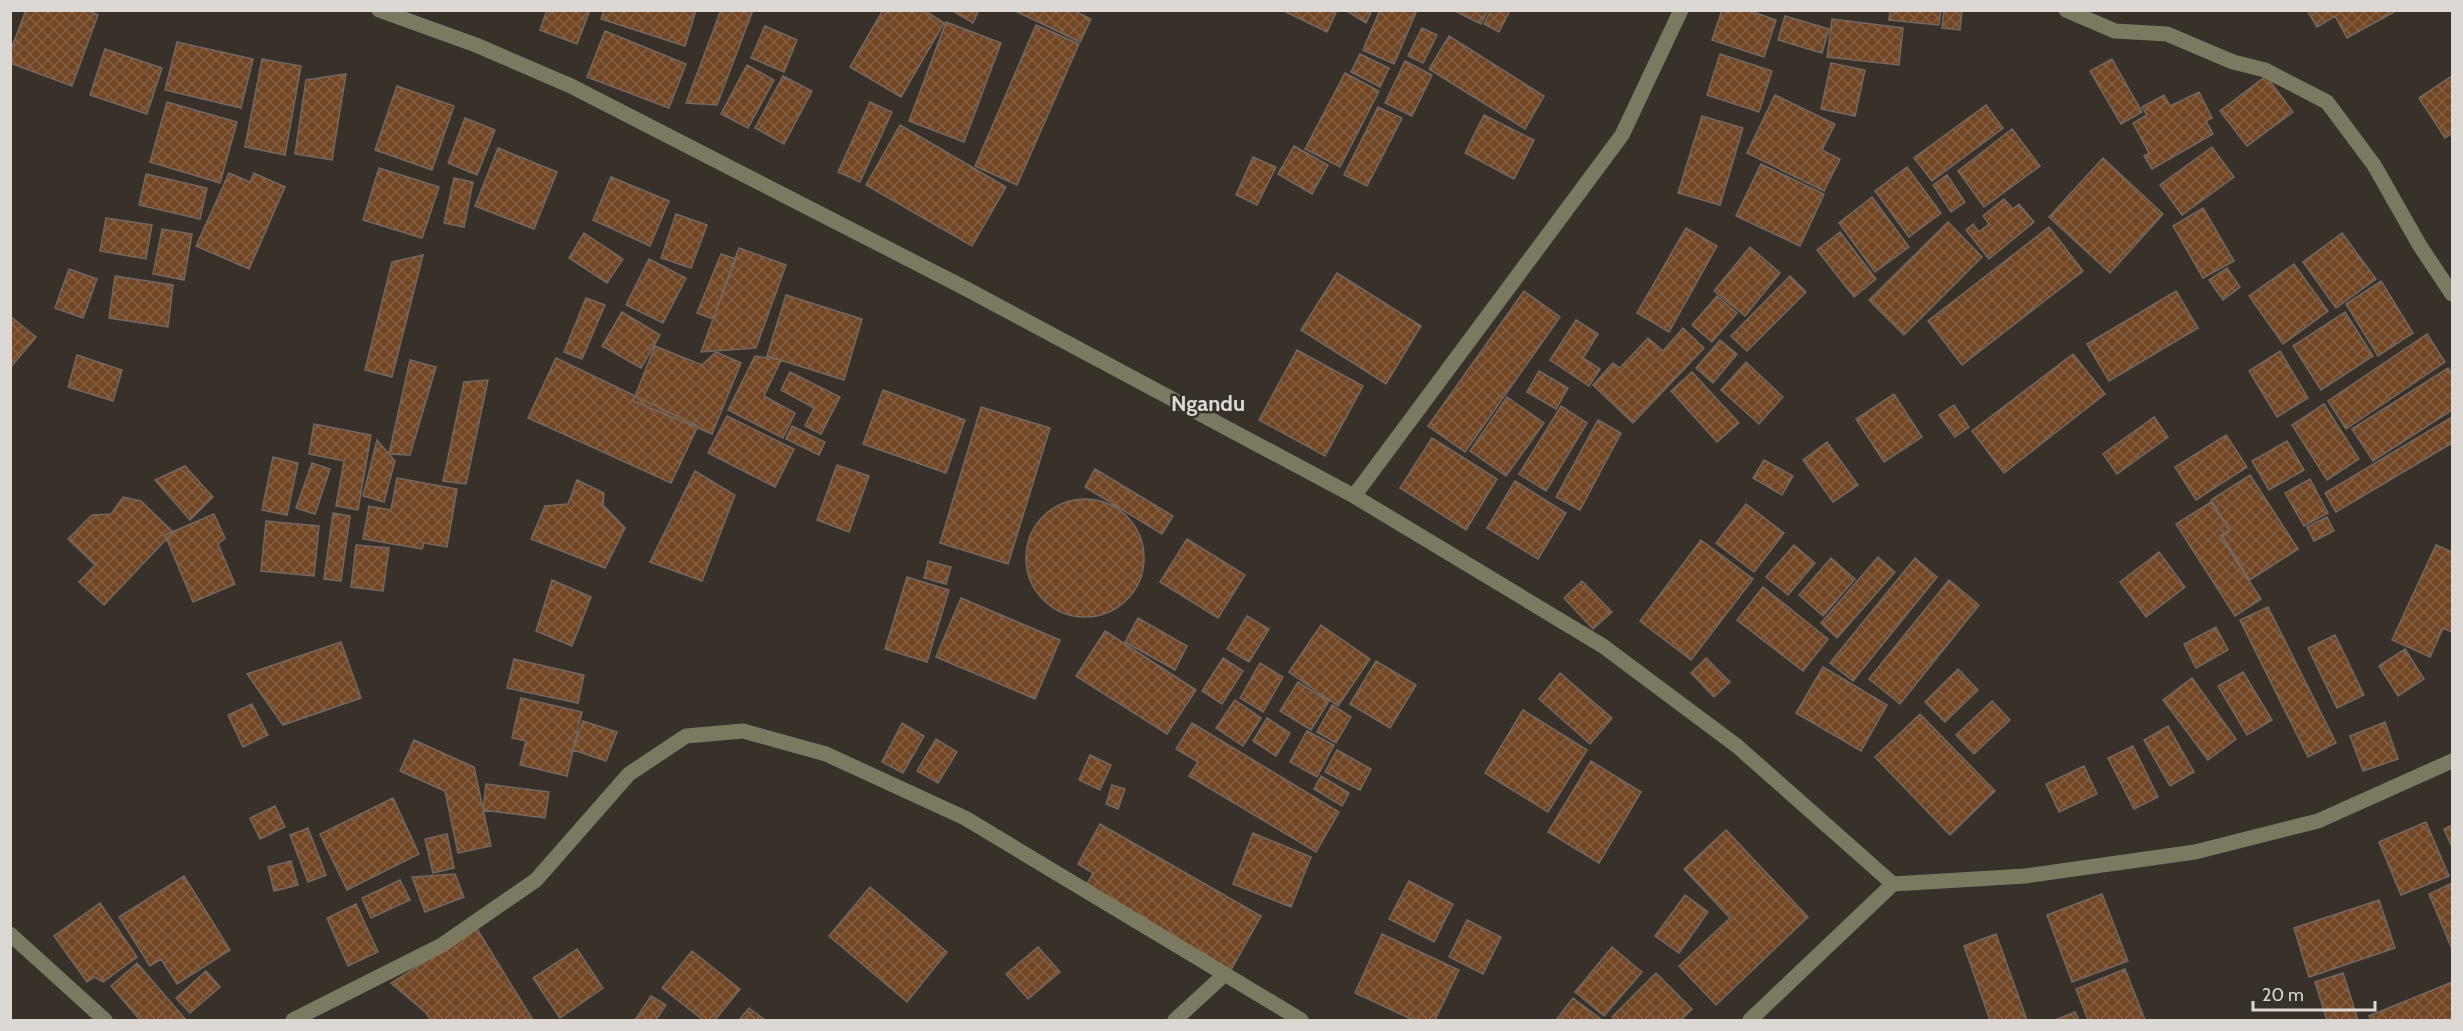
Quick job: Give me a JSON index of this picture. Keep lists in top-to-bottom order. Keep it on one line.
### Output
{"districts":["Ngandu"],"scale_bar":"20 m"}
